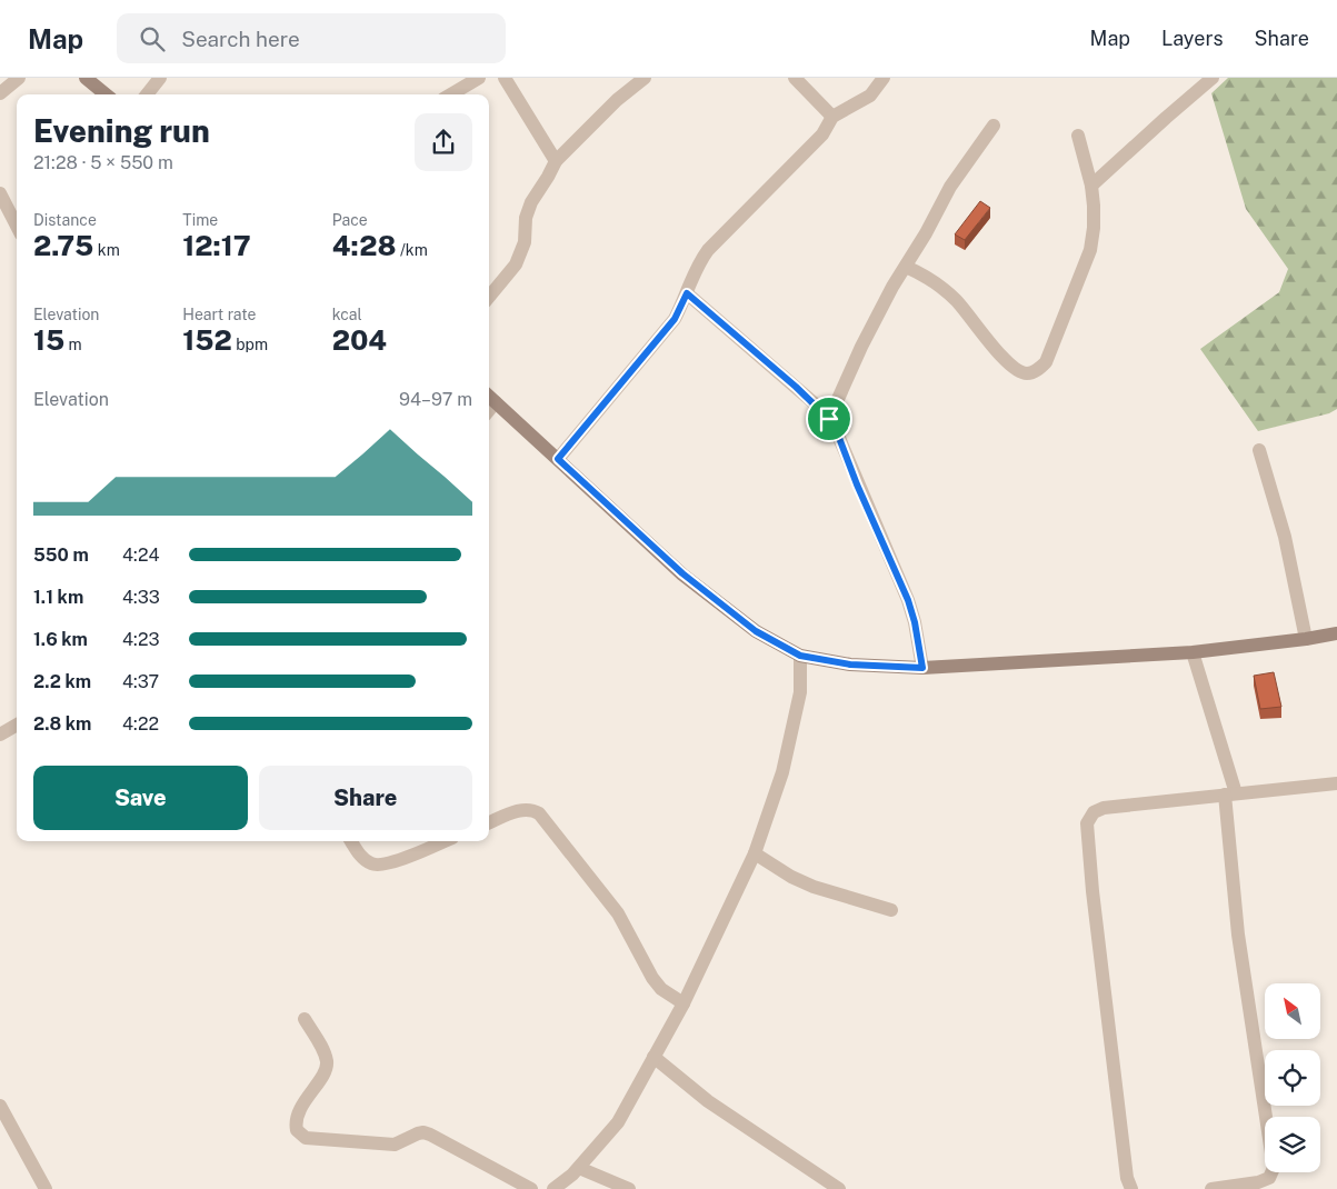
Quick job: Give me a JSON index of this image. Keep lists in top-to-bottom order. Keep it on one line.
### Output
{"north":"top left","page":{"header":"Map","search":"Search here","nav":["Map","Layers","Share"],"heading":["Evening run","21:28 · 5 × 550 m"],"stats":[["Distance","2.75 km"],["Time","12:17"],["Pace","4:28 /km"],["Elevation","15 m"],["Heart rate","152 bpm"],["kcal","204"]],"chart":["Elevation","94–97 m"],"list":[{"name":"550 m","note":"4:24"},{"name":"1.1 km","note":"4:33"},{"name":"1.6 km","note":"4:23"},{"name":"2.2 km","note":"4:37"},{"name":"2.8 km","note":"4:22"}],"buttons":["Save","Share"]}}
